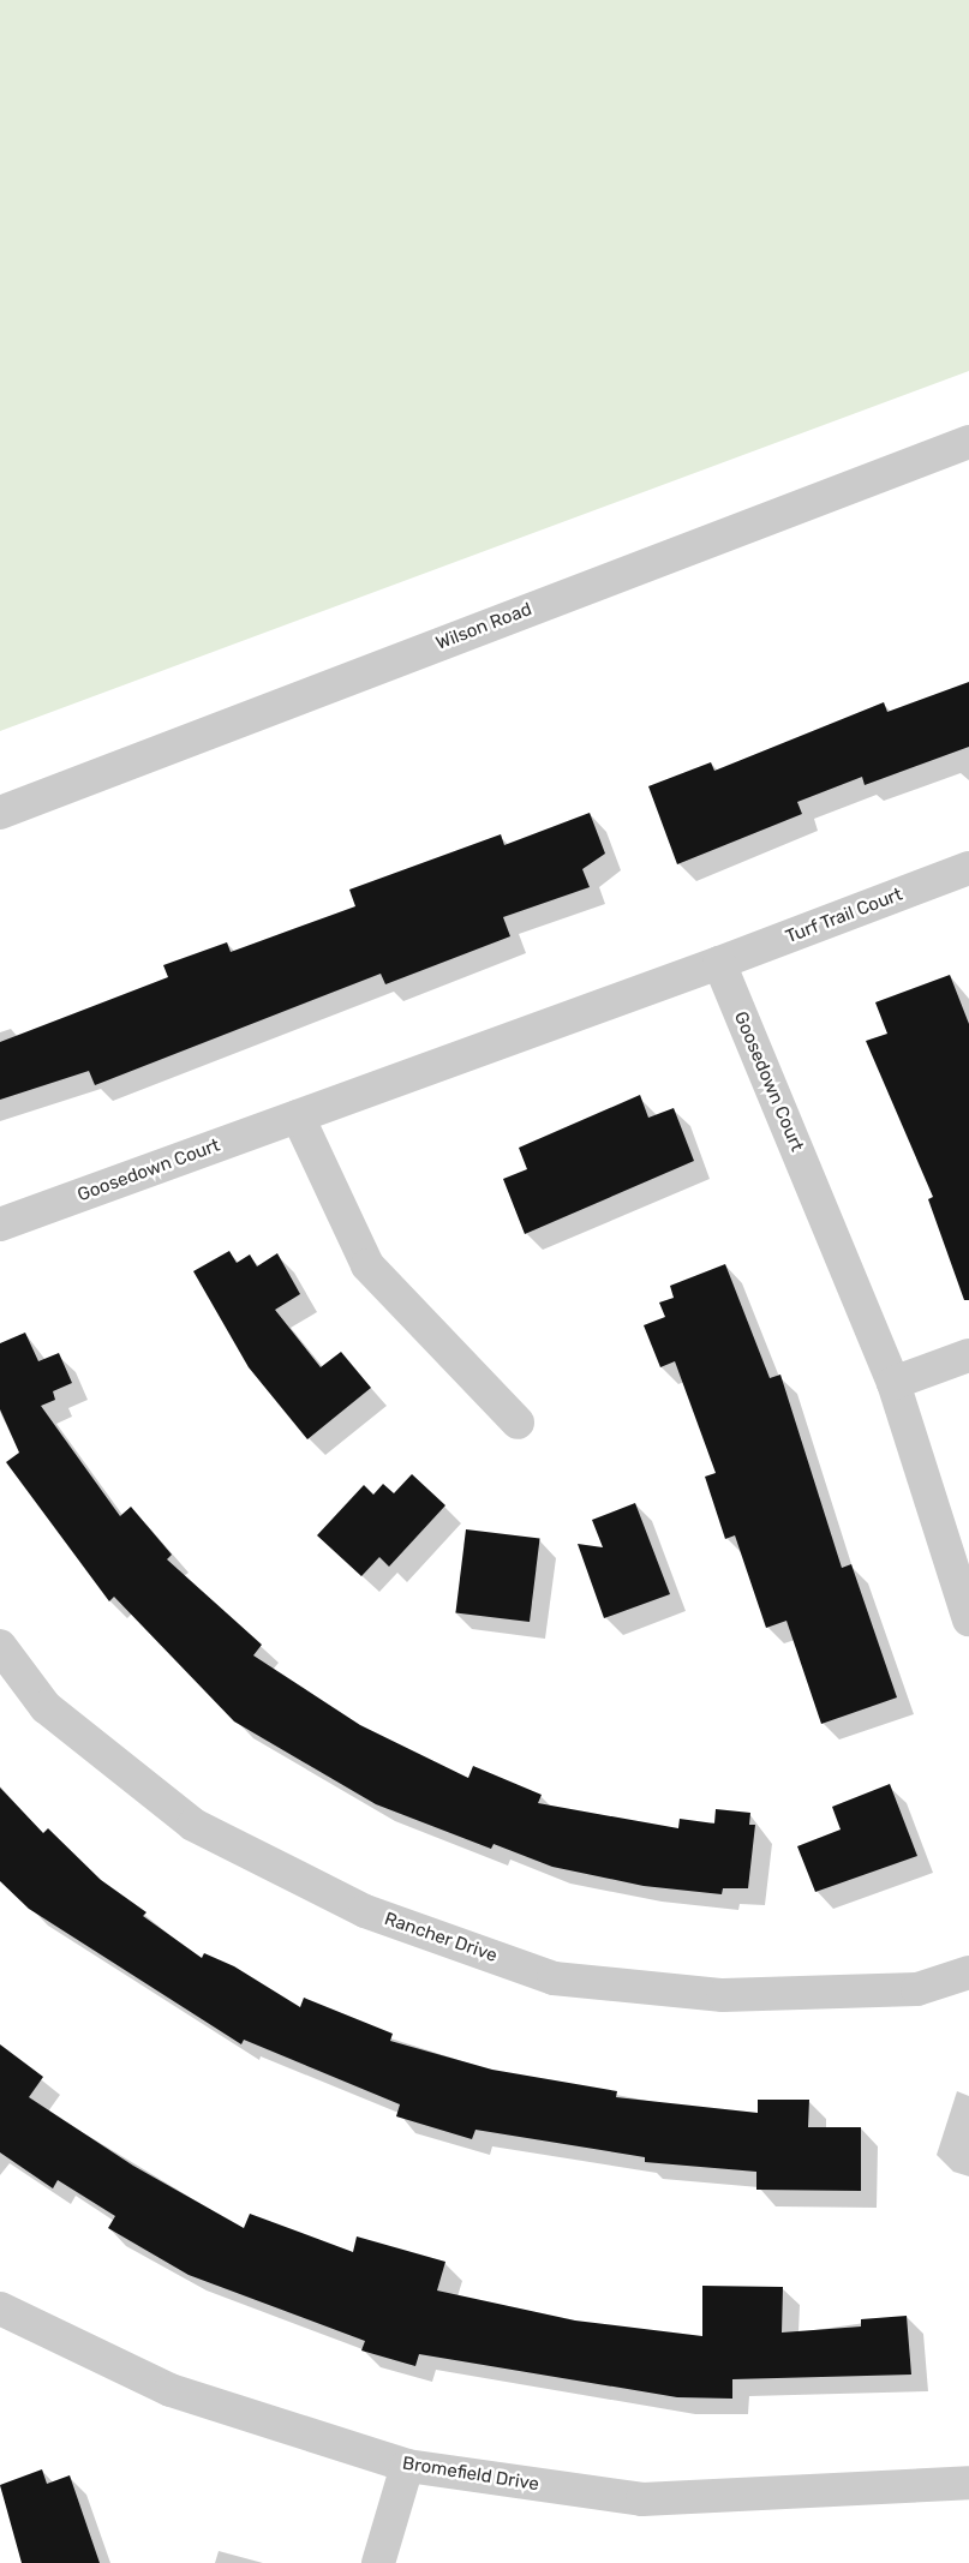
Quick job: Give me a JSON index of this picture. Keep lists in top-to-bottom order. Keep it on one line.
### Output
{"streets":{"street":["Wilson Road","Turf Trail Court","Goosedown Court","Rancher Drive","Bromefield Drive"]},"crossings":[["Turf Trail Court","Goosedown Court"]]}
